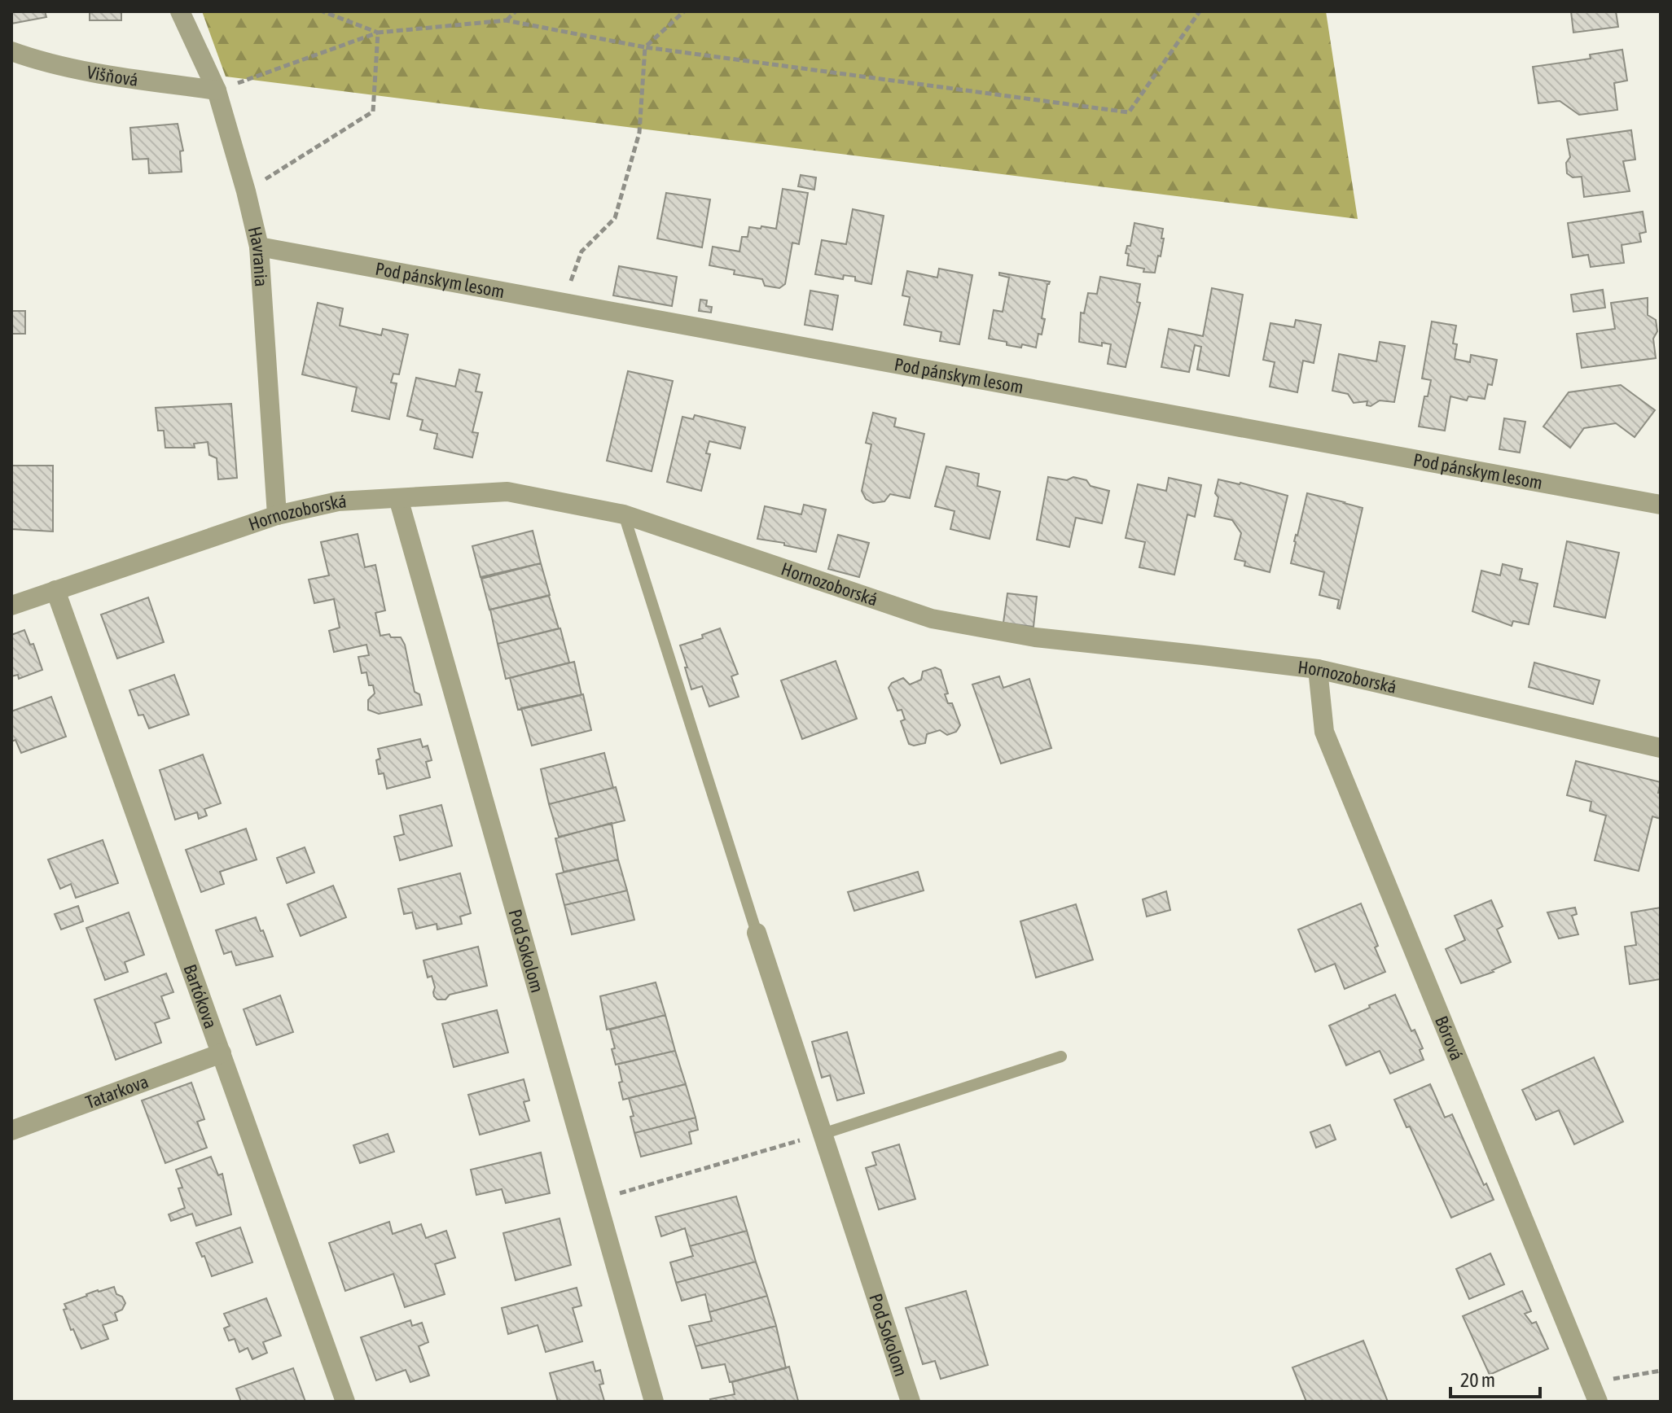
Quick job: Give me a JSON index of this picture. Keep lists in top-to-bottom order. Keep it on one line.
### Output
{"streets":{"street":["Višňová","Havrania","Pod pánskym lesom","Hornozoborská","Pod Sokolom","Bartókova","Bórová","Tatarkova"]},"crossings":[["Višňová","Havrania"],["Havrania","Pod pánskym lesom"],["Havrania","Hornozoborská"],["Hornozoborská","Pod Sokolom"],["Hornozoborská","Bartókova"],["Hornozoborská","Bórová"],["Bartókova","Tatarkova"]],"scale_bar":"20 m"}
